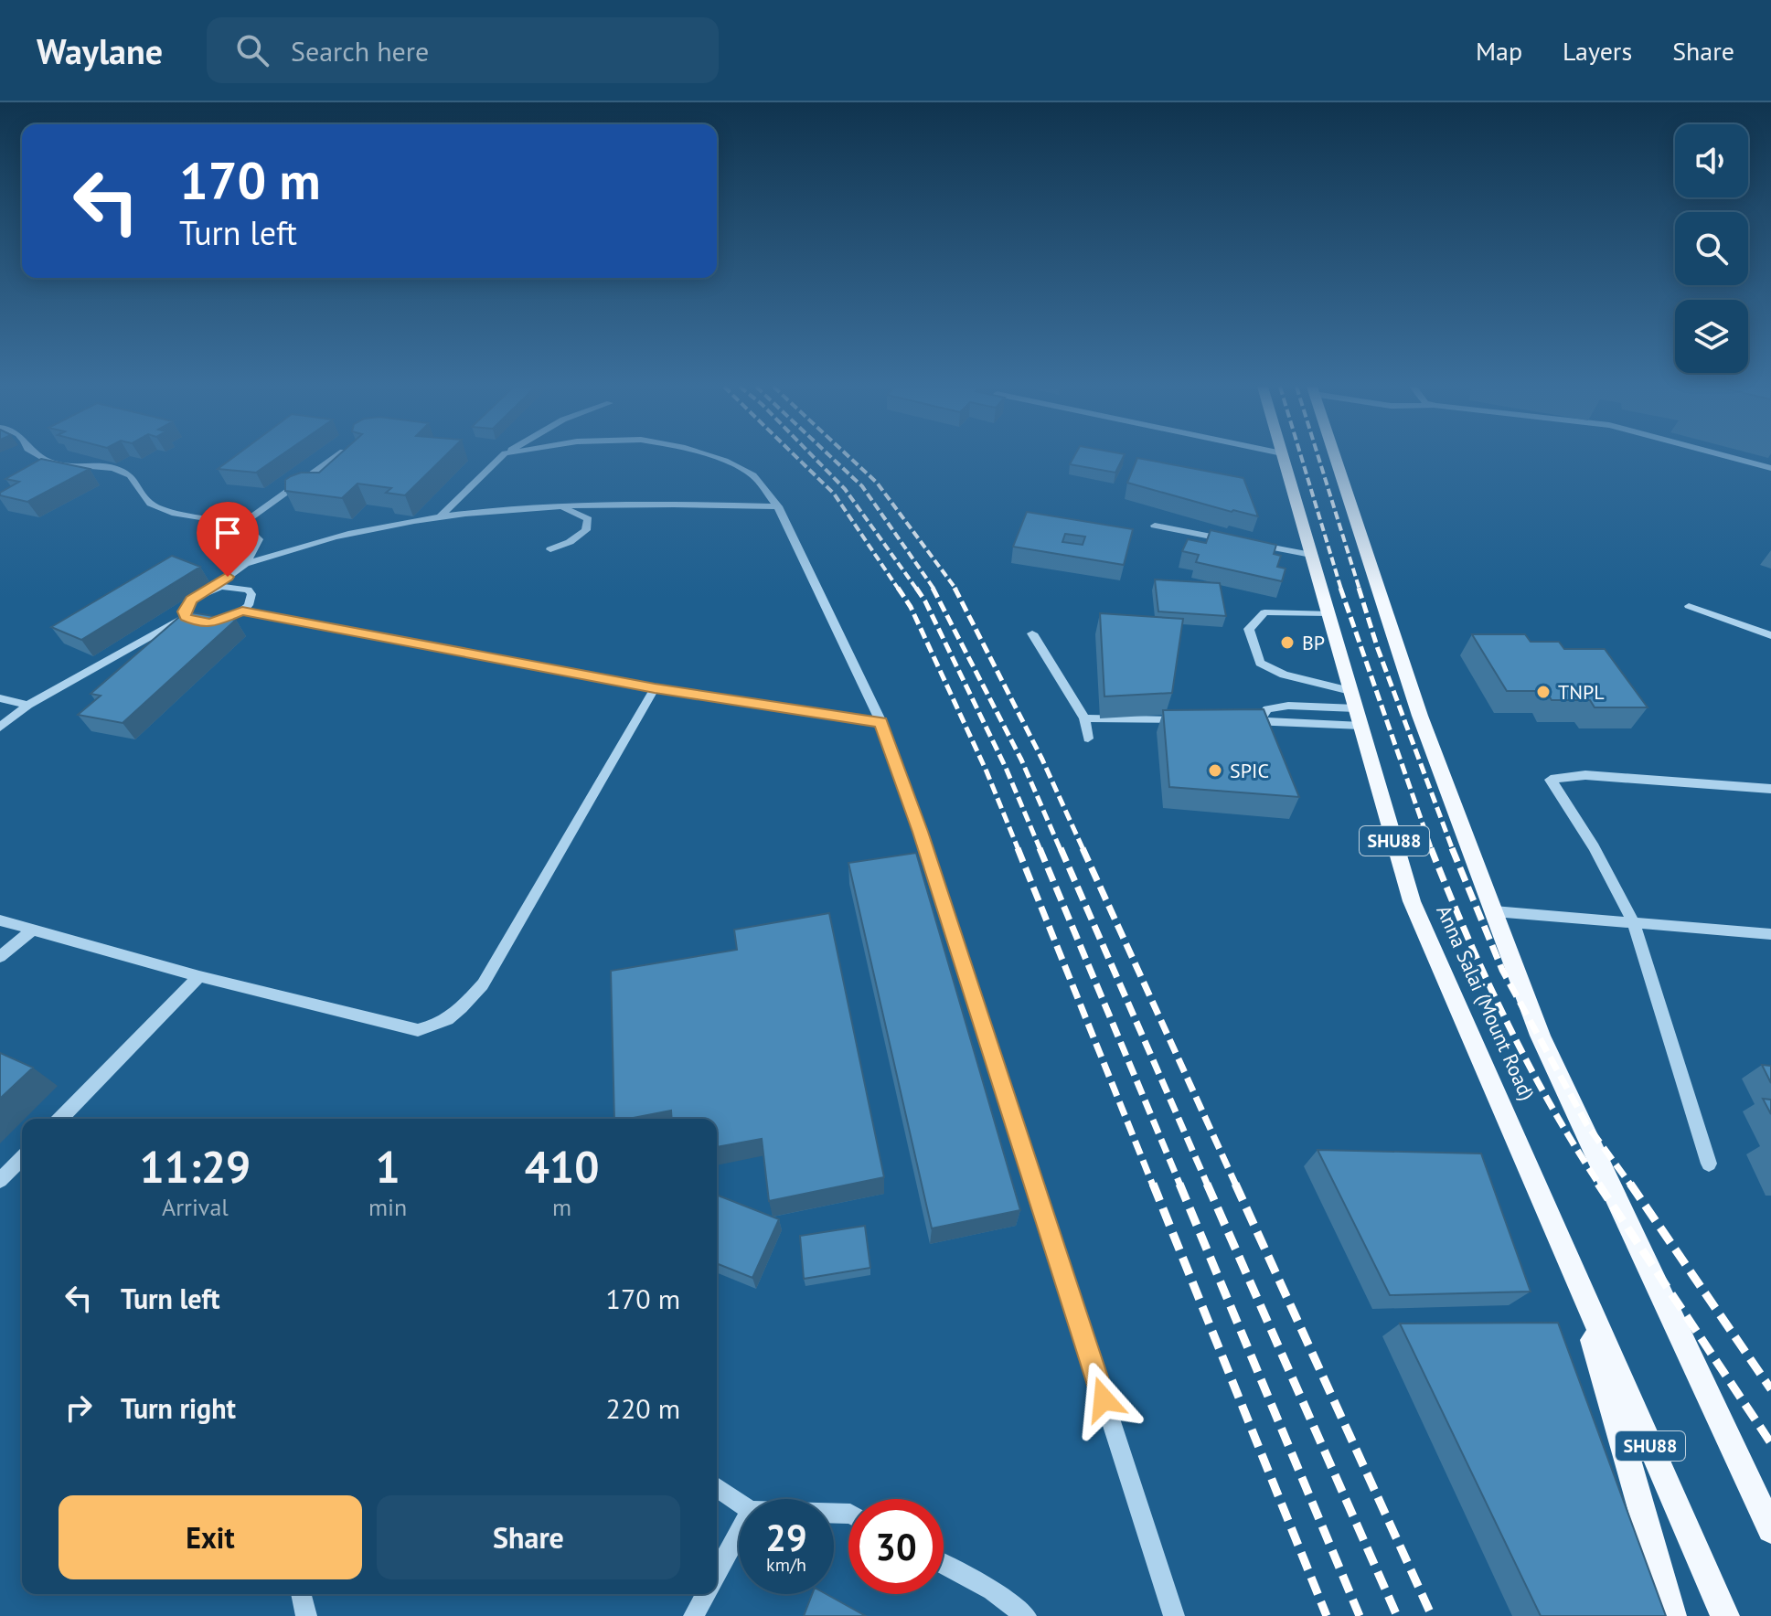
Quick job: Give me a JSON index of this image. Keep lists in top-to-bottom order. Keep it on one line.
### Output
{"streets":{"main road":["SHU88","Anna Salai (Mount Road)"]},"places":["BP","TNPL","SPIC"],"page":{"header":"Waylane","search":"Search here","nav":["Map","Layers","Share"],"turn":["170 m","Turn left"],"eta":["11:29","Arrival","1","min","410","m"],"list":[{"name":"Turn left","value":"170 m"},{"name":"Turn right","value":"220 m"}],"buttons":["Exit","Share"],"speed":"29 km/h","limit":"30"}}
